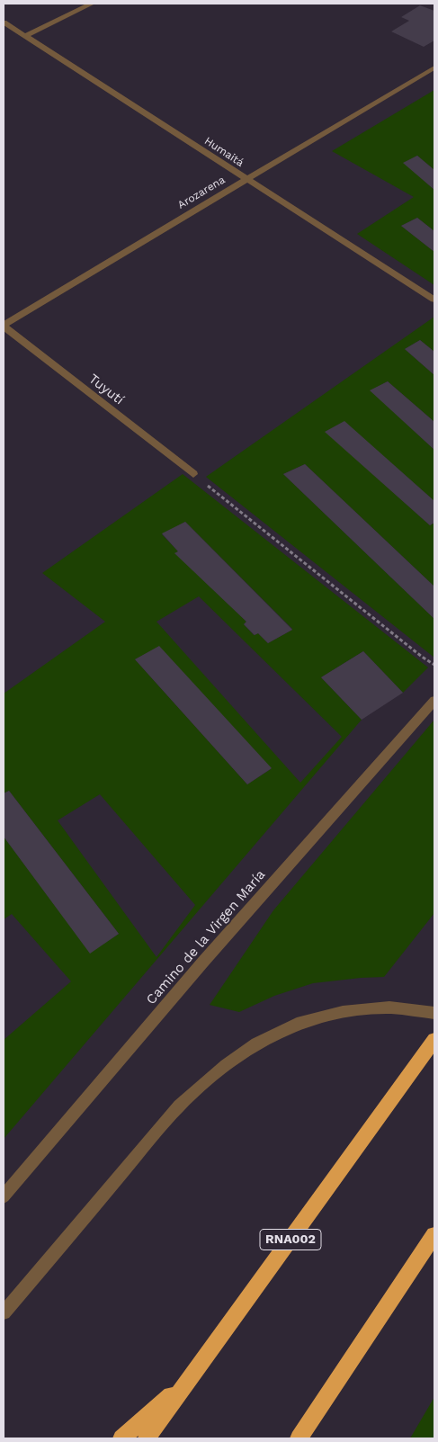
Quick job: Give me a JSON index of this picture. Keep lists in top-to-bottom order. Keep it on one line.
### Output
{"streets":{"highway":["RNA002"],"street":["Humaitá","Arozarena","Tuyutí","Camino de la Virgen María"]},"crossings":[["Humaitá","Arozarena"],["Arozarena","Tuyutí"]]}
